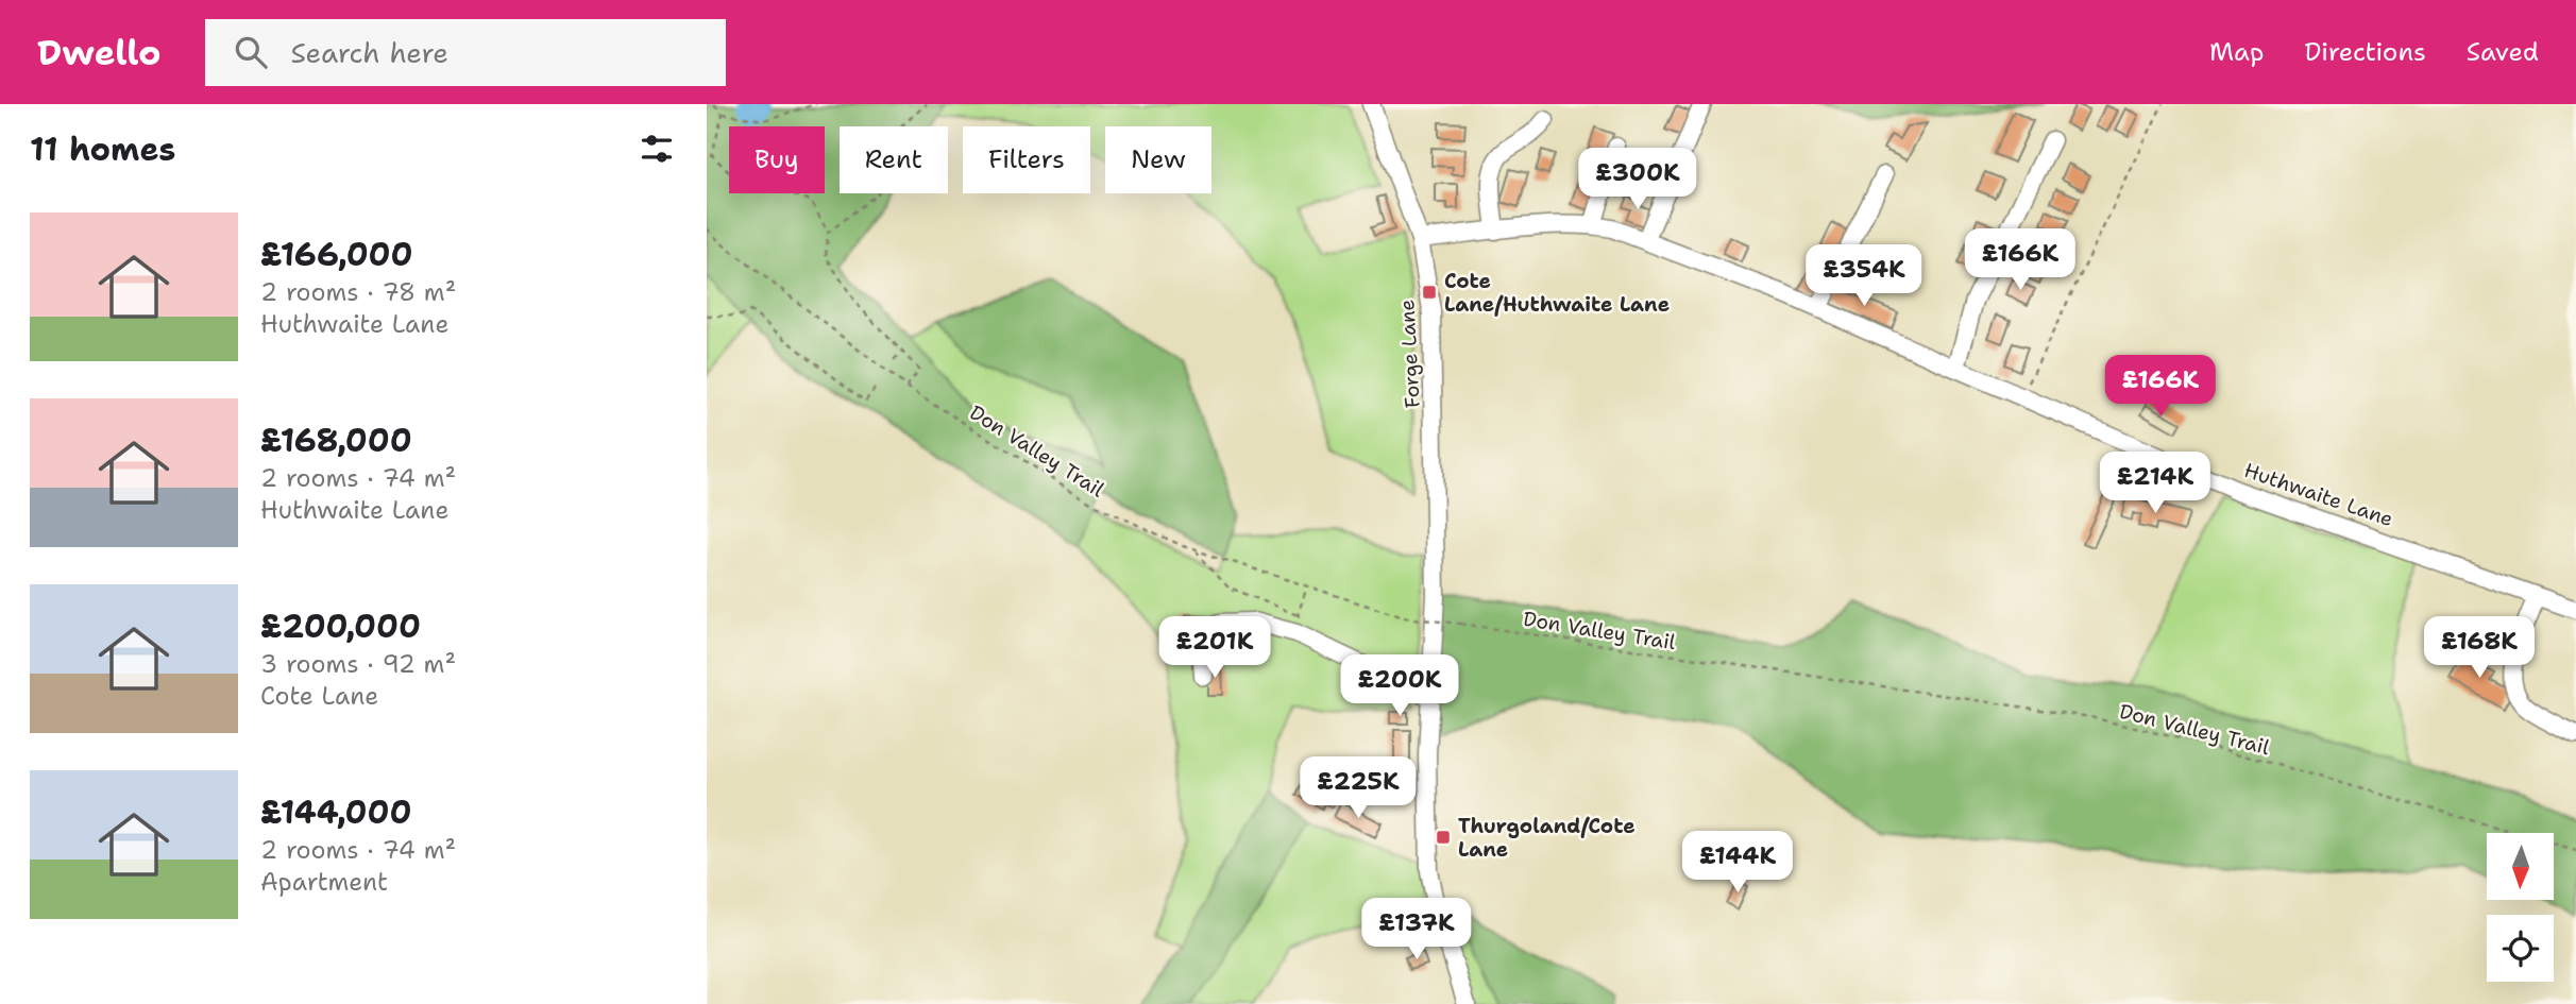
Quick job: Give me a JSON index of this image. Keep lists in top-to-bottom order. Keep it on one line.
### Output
{"streets":{"street":["Forge Lane","Huthwaite Lane"],"path":["Don Valley Trail"]},"crossings":[["Forge Lane","Huthwaite Lane"]],"places":{"transit":["Cote Lane/Huthwaite Lane","Thurgoland/Cote Lane"]},"north":"bottom","page":{"header":"Dwello","search":"Search here","nav":["Map","Directions","Saved"],"heading":"11 homes","chip":["Buy","Rent","Filters","New"],"price":["£300K","£166K","£354K","£166K","£214K","£201K","£168K","£200K","£225K","£144K","£137K"],"list":[{"name":"£166,000","note":"2 rooms · 78 m² · Huthwaite Lane"},{"name":"£168,000","note":"2 rooms · 74 m² · Huthwaite Lane"},{"name":"£200,000","note":"3 rooms · 92 m² · Cote Lane"},{"name":"£144,000","note":"2 rooms · 74 m² · Apartment"}]}}
